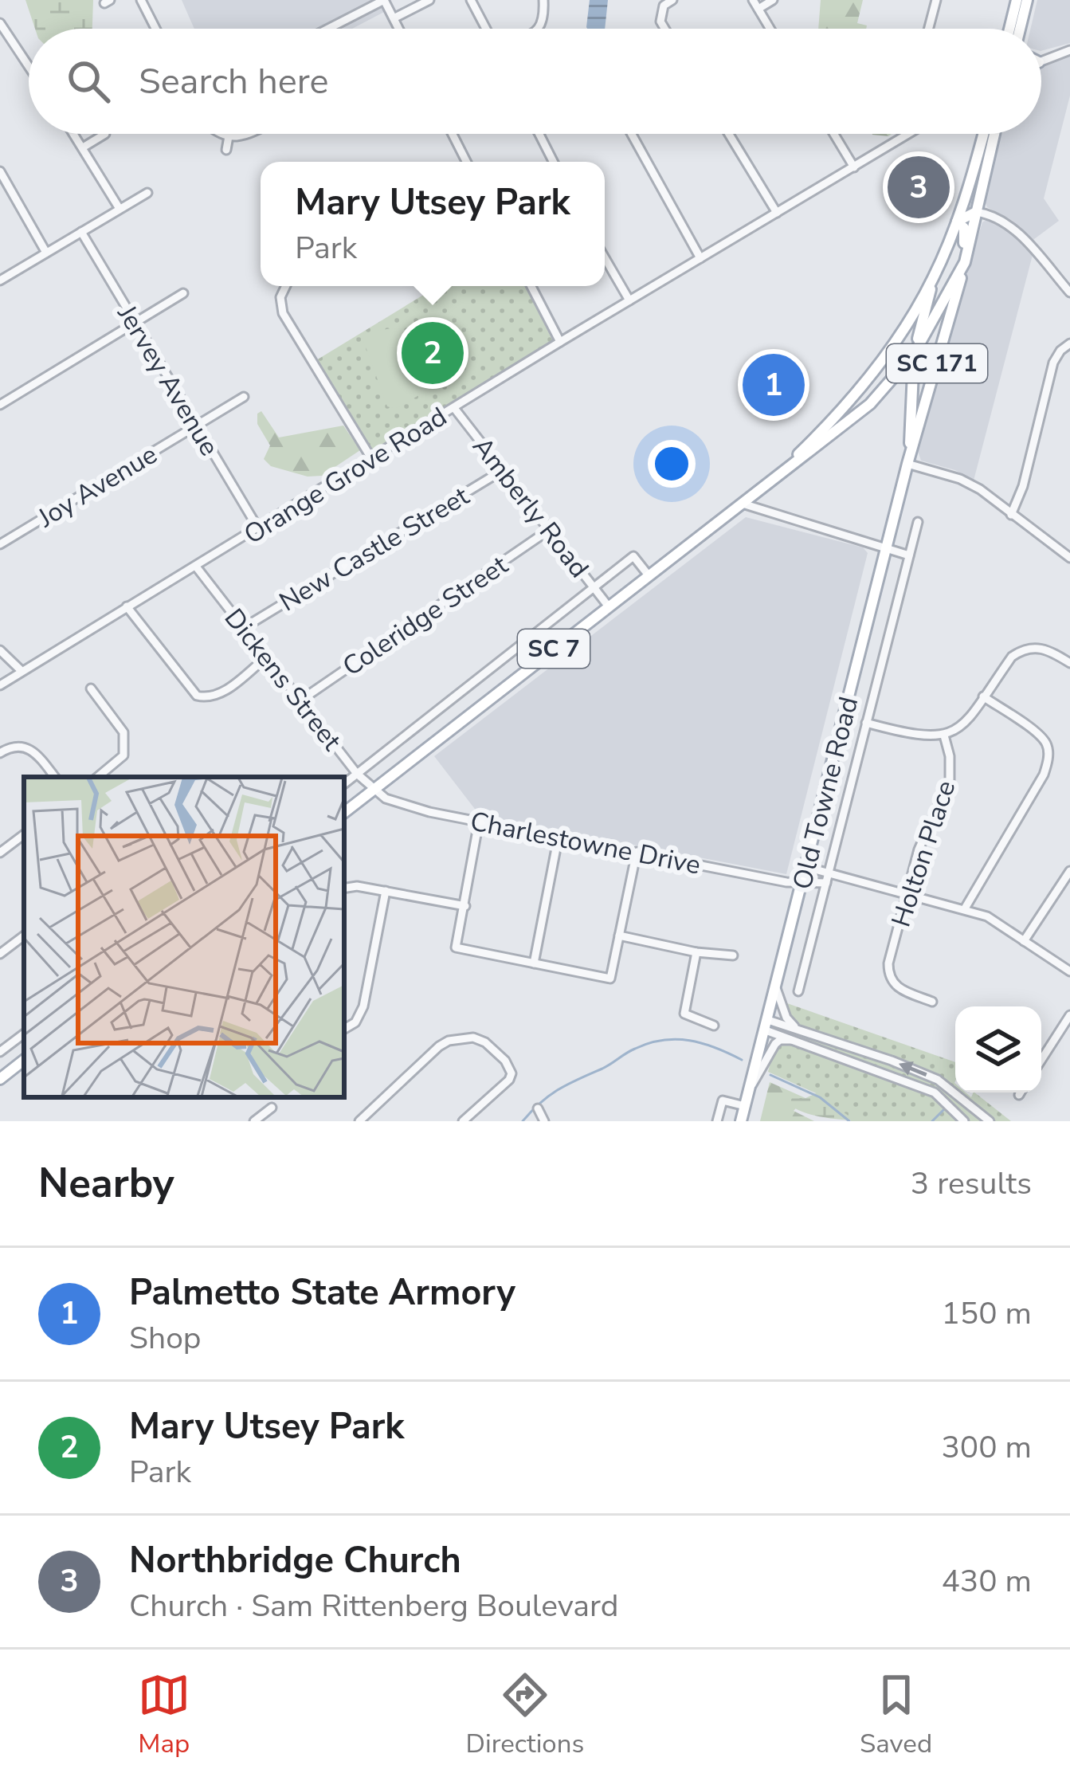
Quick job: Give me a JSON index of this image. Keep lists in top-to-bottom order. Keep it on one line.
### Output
{"streets":{"main road":["SC 171","SC 7","Old Towne Road"],"street":["Jervey Avenue","Orange Grove Road","Joy Avenue","Amberly Road","New Castle Street","Coleridge Street","Dickens Street","Charlestowne Drive","Holton Place"]},"crossings":[["Jervey Avenue","Orange Grove Road"],["Jervey Avenue","Joy Avenue"],["Orange Grove Road","Amberly Road"],["Orange Grove Road","Dickens Street"],["Amberly Road","New Castle Street"],["Amberly Road","Coleridge Street"],["Amberly Road","SC 7"],["New Castle Street","Dickens Street"],["Coleridge Street","Dickens Street"],["SC 7","Dickens Street"],["SC 7","Old Towne Road"],["SC 7","Charlestowne Drive"],["Dickens Street","Charlestowne Drive"],["Old Towne Road","Charlestowne Drive"]],"page":{"search":"Search here","pins":["3","2","1"],"popup":["Mary Utsey Park","Park"],"heading":["Nearby","3 results"],"list":[{"mark":"1","name":"Palmetto State Armory","note":"Shop","value":"150 m"},{"mark":"2","name":"Mary Utsey Park","note":"Park","value":"300 m"},{"mark":"3","name":"Northbridge Church","note":"Church · Sam Rittenberg Boulevard","value":"430 m"}],"nav":["Map","Directions","Saved"]}}
